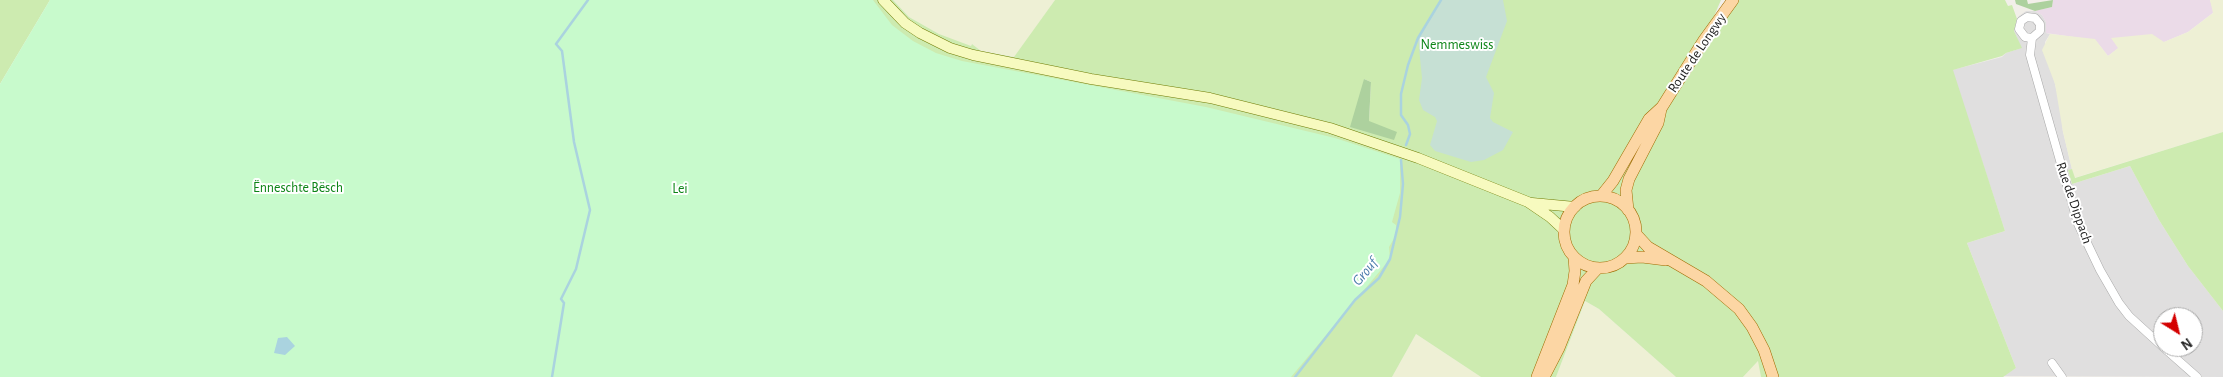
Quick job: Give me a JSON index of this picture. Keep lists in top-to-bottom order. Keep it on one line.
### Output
{"streets":{"main road":["Route de Longwy"],"street":["Rue de Dippach"]},"water":["Grouf"],"parks":["Nemmeswiss","Ënneschte Bësch","Lei"],"north":"bottom right"}
